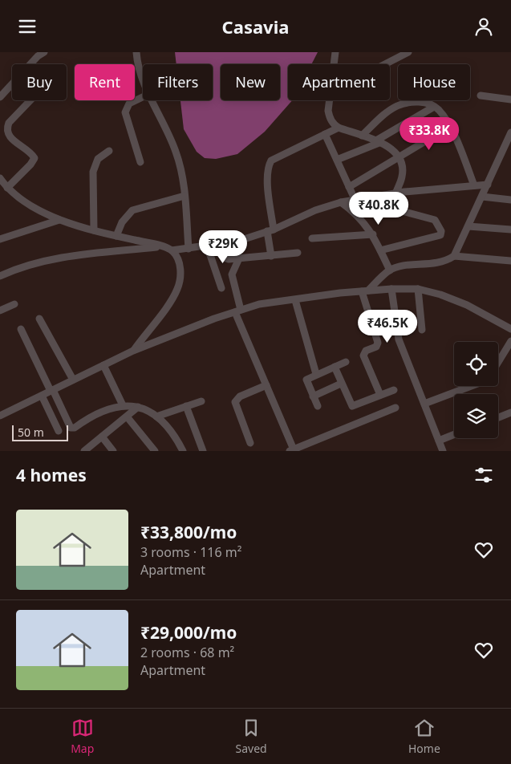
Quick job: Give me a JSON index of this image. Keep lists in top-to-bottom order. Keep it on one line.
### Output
{"scale_bar":"50 m","page":{"header":"Casavia","chip":["Buy","Rent","Filters","New","Apartment","House"],"price":["₹33.8K","₹40.8K","₹29K","₹46.5K"],"scale":"50 m","heading":"4 homes","list":[{"name":"₹33,800/mo","note":"3 rooms · 116 m² · Apartment"},{"name":"₹29,000/mo","note":"2 rooms · 68 m² · Apartment"}],"tabs":["Map","Saved","Home"]}}
